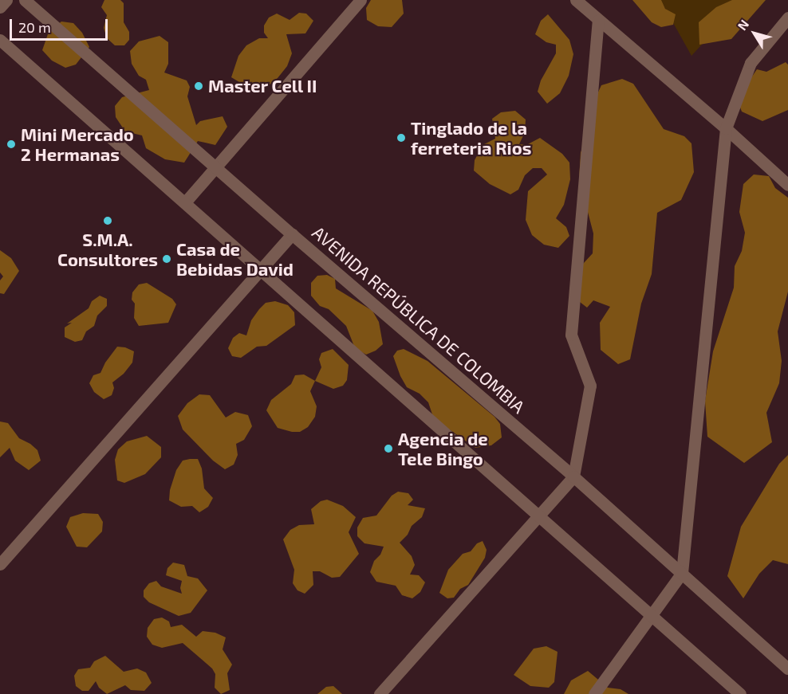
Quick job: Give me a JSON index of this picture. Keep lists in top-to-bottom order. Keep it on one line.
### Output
{"streets":{"street":["AVENIDA REPÚBLICA DE COLOMBIA"]},"places":["Master Cell II","Tinglado de la ferreteria Rios","Mini Mercado 2 Hermanas","S.M.A. Consultores","Casa de Bebidas David","Agencia de Tele Bingo"],"scale_bar":"20 m","north":"top left"}
